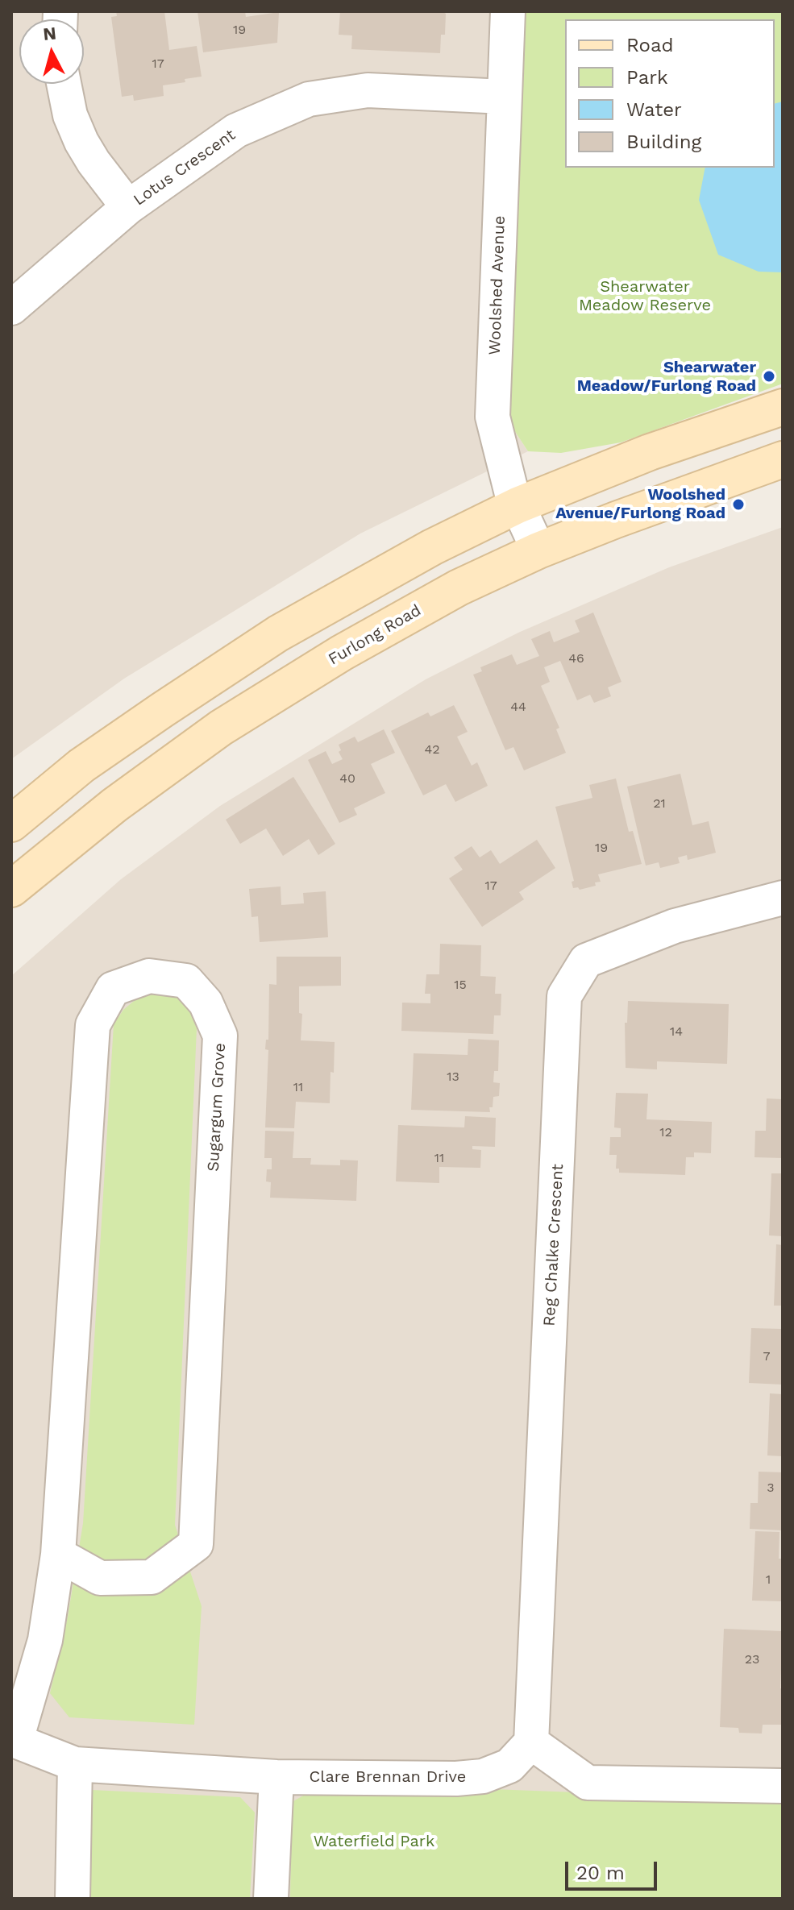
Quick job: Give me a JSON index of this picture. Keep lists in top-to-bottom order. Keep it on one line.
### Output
{"streets":{"main road":["Furlong Road"],"street":["Lotus Crescent","Woolshed Avenue","Sugargum Grove","Reg Chalke Crescent","Clare Brennan Drive"]},"crossings":[["Lotus Crescent","Woolshed Avenue"],["Woolshed Avenue","Furlong Road"],["Sugargum Grove","Clare Brennan Drive"],["Reg Chalke Crescent","Clare Brennan Drive"]],"parks":["Shearwater Meadow Reserve","Waterfield Park"],"places":["Shearwater Meadow/Furlong Road","Woolshed Avenue/Furlong Road"],"house_numbers":["19","17","46","44","42","40","21","19","17","15","14","13","11","12","11","7","3","1","23"],"legend":["Road","Park","Water","Building"],"scale_bar":"20 m","north":"top"}
